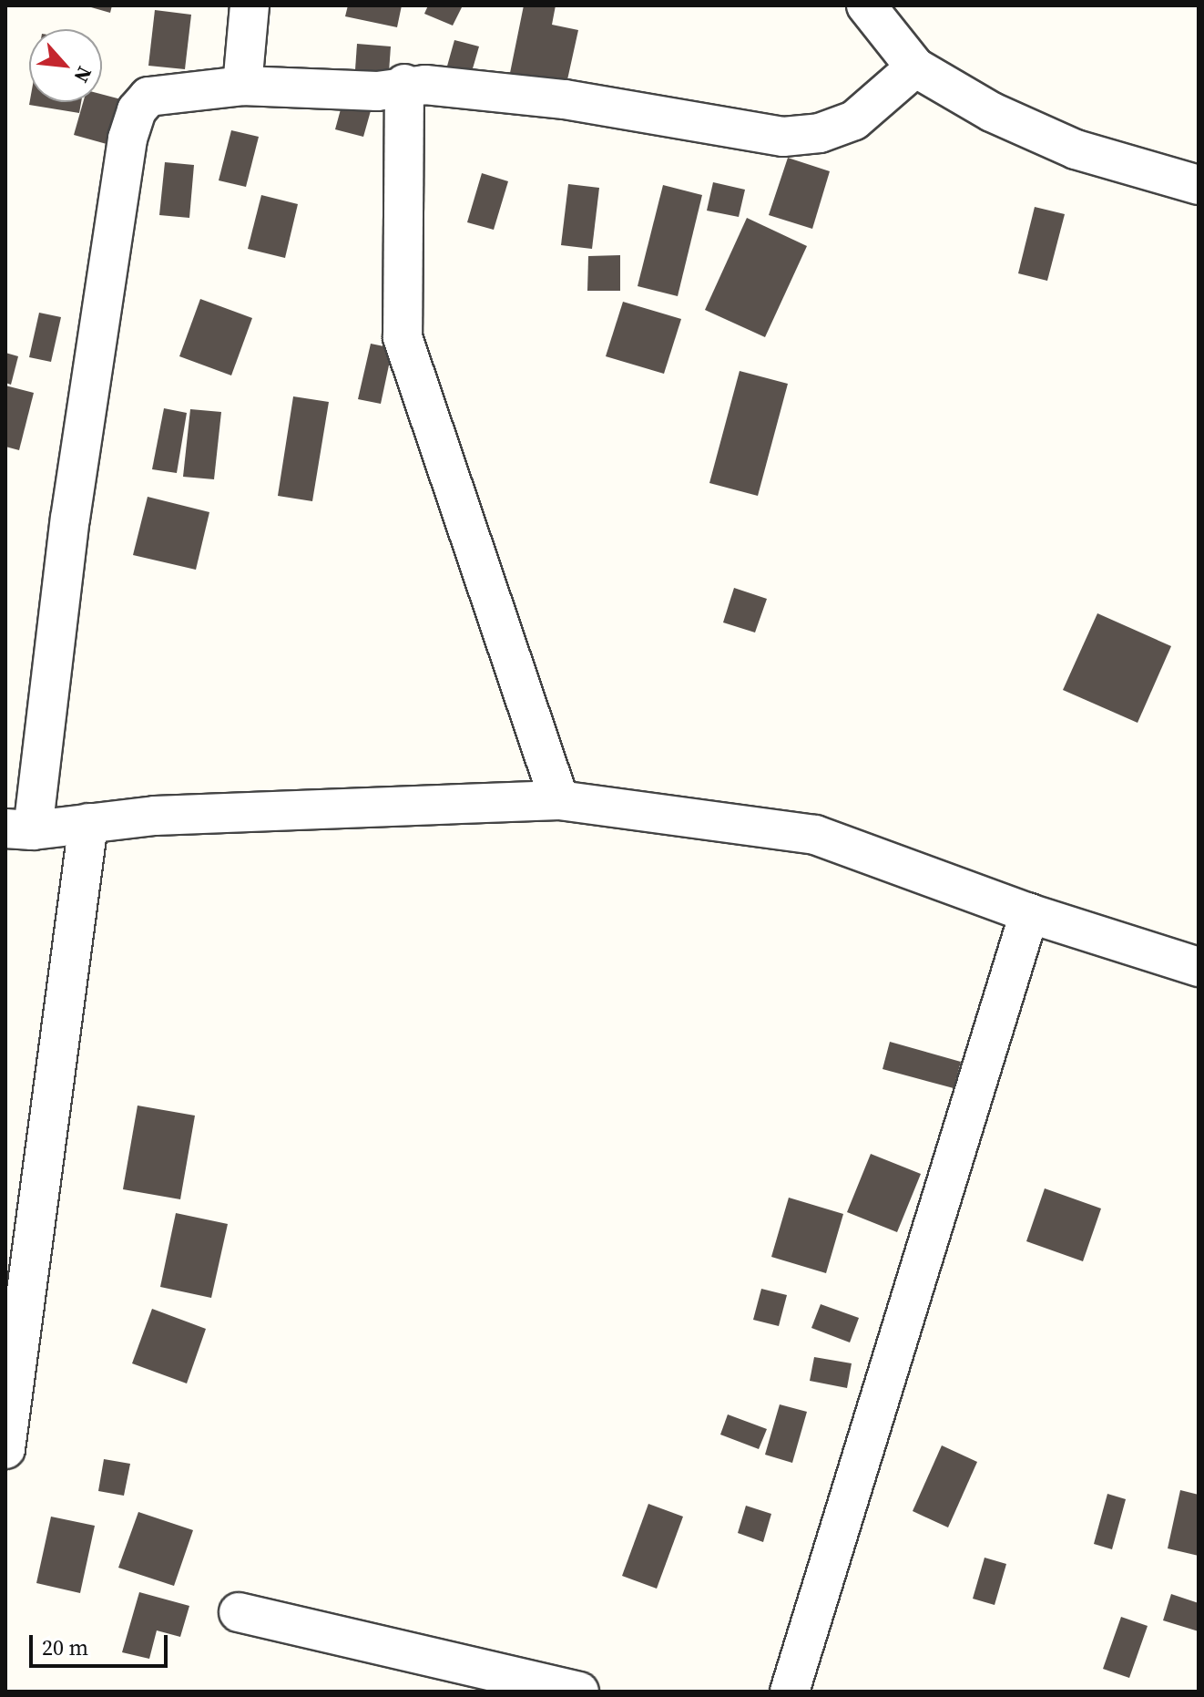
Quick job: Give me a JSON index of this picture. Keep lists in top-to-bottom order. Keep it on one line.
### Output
{"scale_bar":"20 m","north":"bottom right"}
